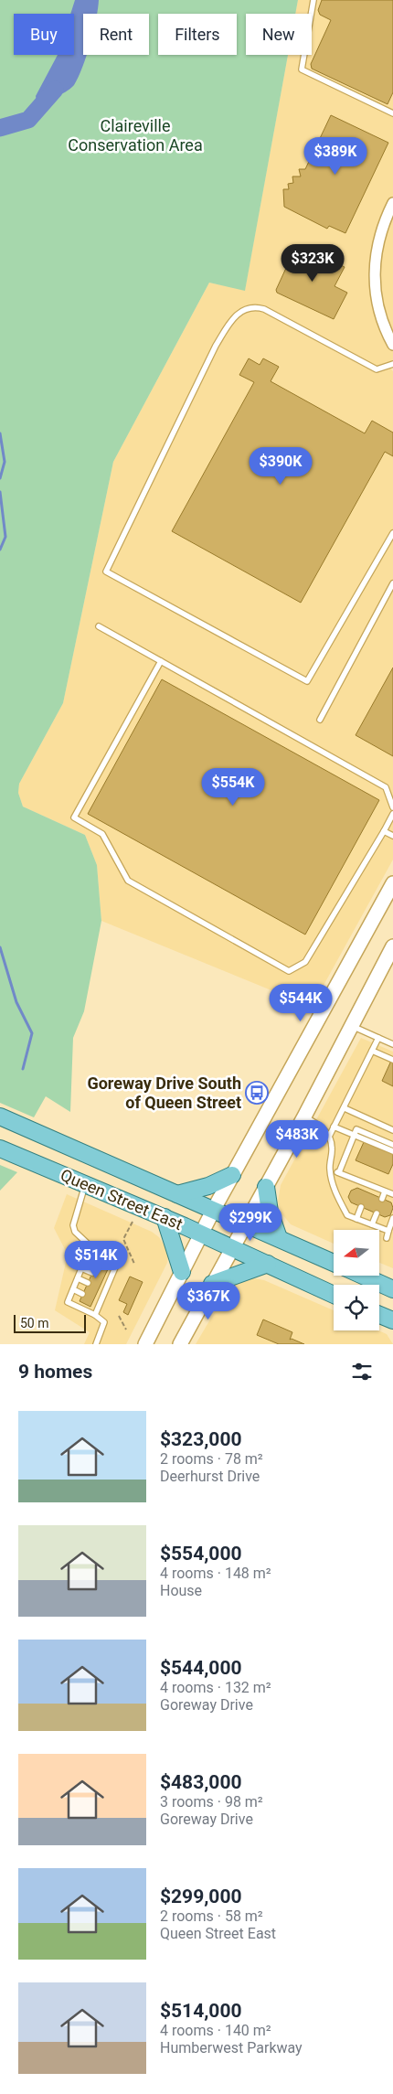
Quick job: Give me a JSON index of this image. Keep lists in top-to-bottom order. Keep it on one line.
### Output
{"streets":{"main road":["Queen Street East"]},"parks":["Claireville Conservation Area"],"places":{"bus stop":["Goreway Drive South of Queen Street"]},"scale_bar":"50 m","north":"left","page":{"chip":["Buy","Rent","Filters","New"],"price":["$389K","$323K","$390K","$554K","$544K","$483K","$299K","$514K","$367K"],"scale":"50 m","heading":"9 homes","list":[{"name":"$323,000","note":"2 rooms · 78 m² · Deerhurst Drive"},{"name":"$554,000","note":"4 rooms · 148 m² · House"},{"name":"$544,000","note":"4 rooms · 132 m² · Goreway Drive"},{"name":"$483,000","note":"3 rooms · 98 m² · Goreway Drive"},{"name":"$299,000","note":"2 rooms · 58 m² · Queen Street East"},{"name":"$514,000","note":"4 rooms · 140 m² · Humberwest Parkway"}]}}
